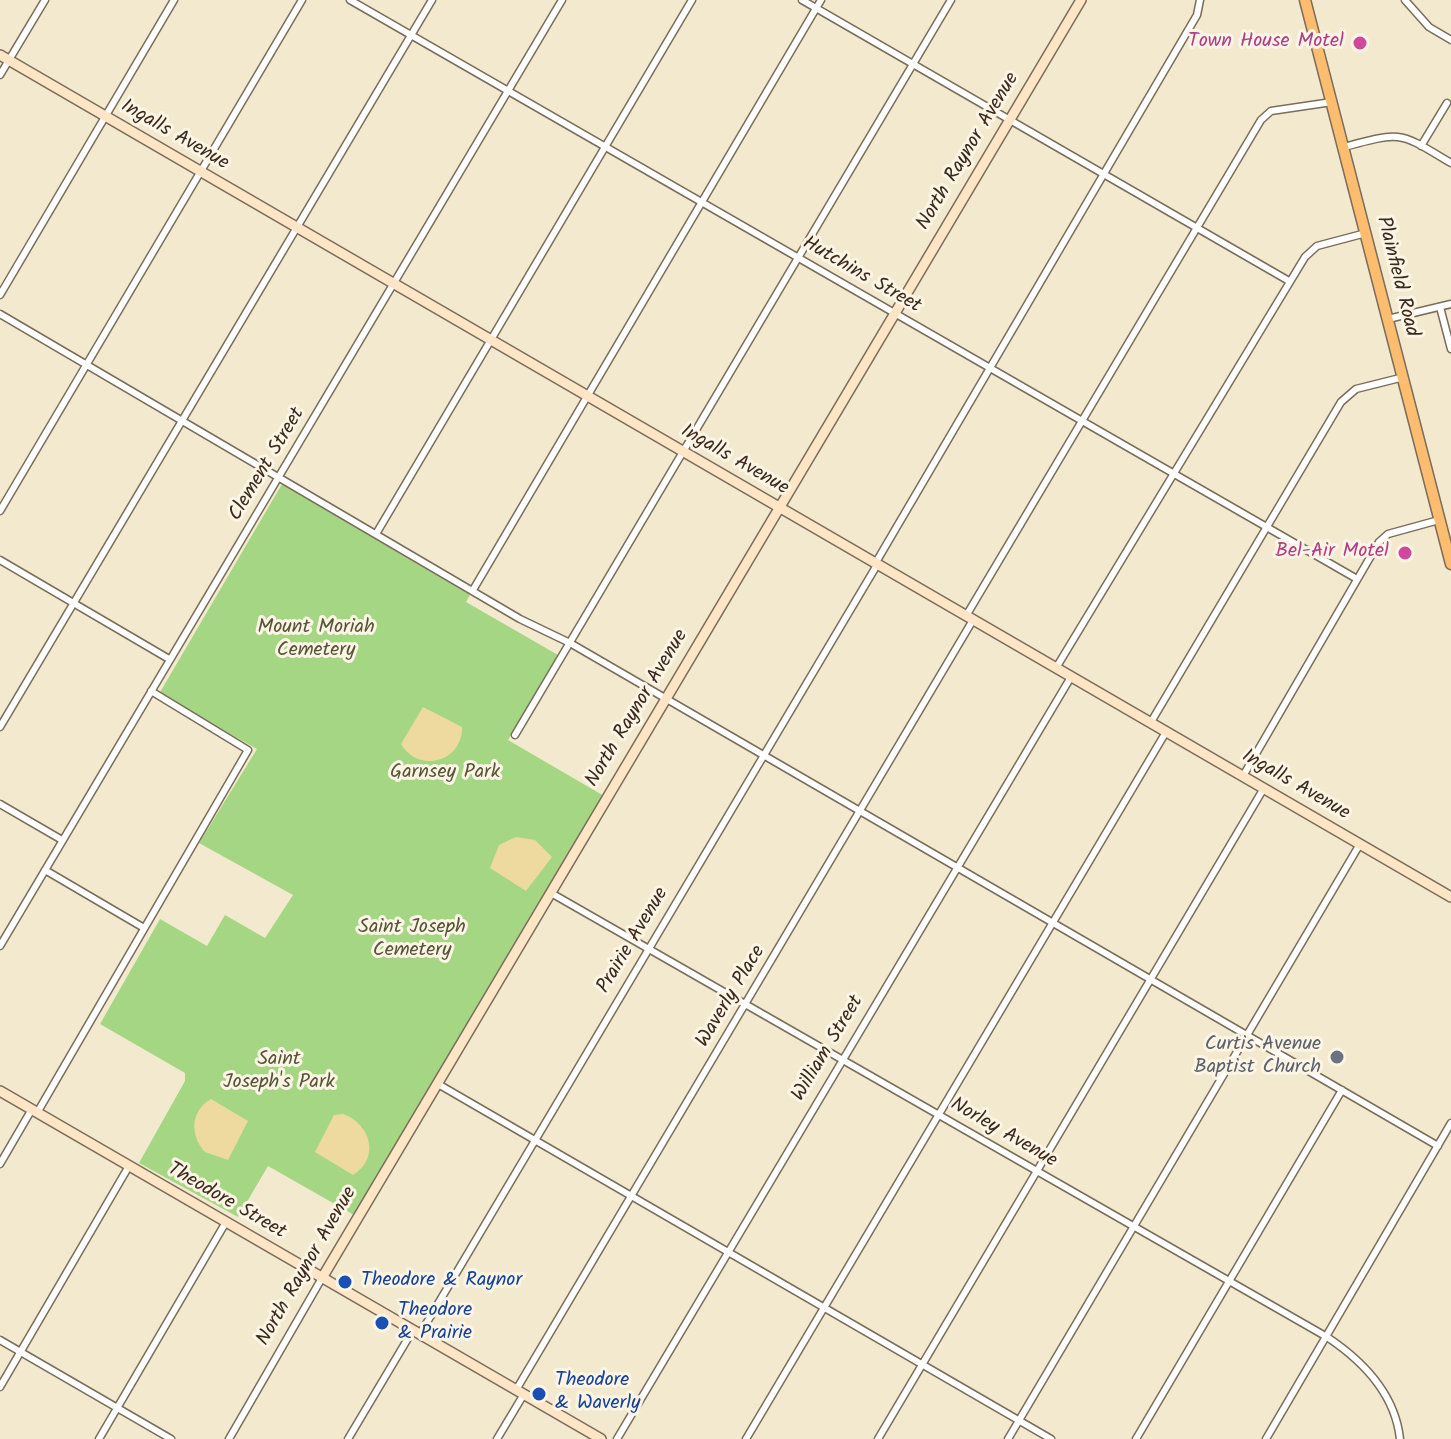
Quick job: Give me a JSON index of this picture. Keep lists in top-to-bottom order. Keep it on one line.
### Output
{"streets":{"main road":["Ingalls Avenue","North Raynor Avenue","Plainfield Road","Theodore Street"],"street":["Hutchins Street","Clement Street","Prairie Avenue","Waverly Place","William Street","Norley Avenue"]},"crossings":[["Ingalls Avenue","North Raynor Avenue"],["Ingalls Avenue","Clement Street"],["Ingalls Avenue","Prairie Avenue"],["Ingalls Avenue","Waverly Place"],["Ingalls Avenue","William Street"],["North Raynor Avenue","Hutchins Street"],["North Raynor Avenue","Norley Avenue"],["North Raynor Avenue","Theodore Street"],["Hutchins Street","Clement Street"],["Hutchins Street","Prairie Avenue"],["Hutchins Street","Waverly Place"],["Plainfield Road","Waverly Place"],["Prairie Avenue","Norley Avenue"],["Prairie Avenue","Theodore Street"],["Waverly Place","Norley Avenue"],["Waverly Place","Theodore Street"],["William Street","Norley Avenue"]],"parks":["Mount Moriah Cemetery","Garnsey Park","Saint Joseph Cemetery","Saint Joseph's Park"],"places":["Town House Motel","Bel-Air Motel","Curtis Avenue Baptist Church","Theodore & Raynor","Theodore & Prairie","Theodore & Waverly"]}
